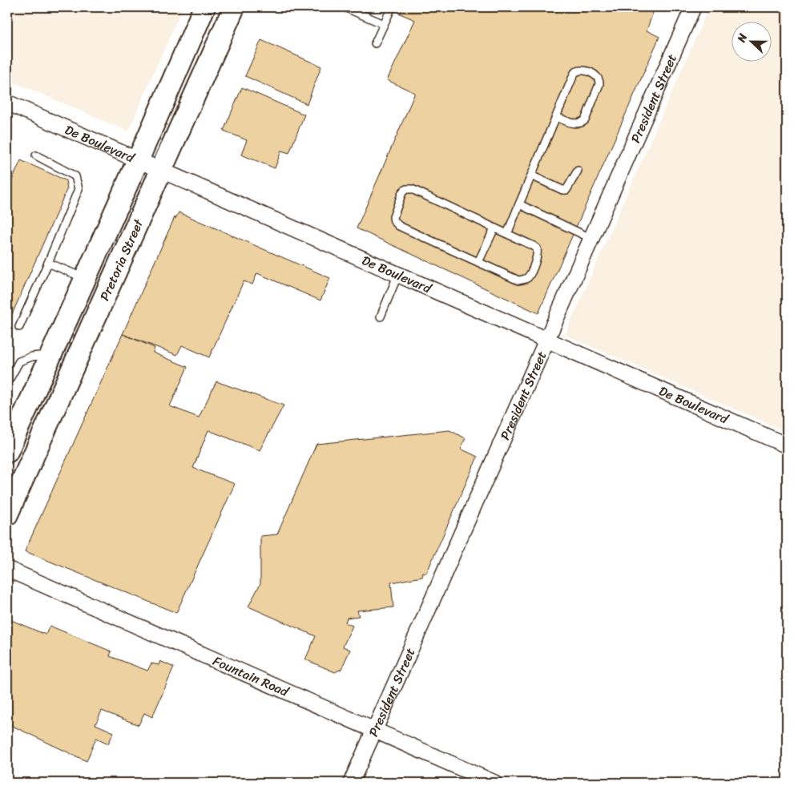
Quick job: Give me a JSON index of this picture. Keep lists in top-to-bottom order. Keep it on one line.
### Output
{"streets":{"main road":["Pretoria Street"],"street":["President Street","De Boulevard","Fountain Road"]},"crossings":[["President Street","De Boulevard"],["President Street","Fountain Road"],["De Boulevard","Pretoria Street"]],"north":"left"}
